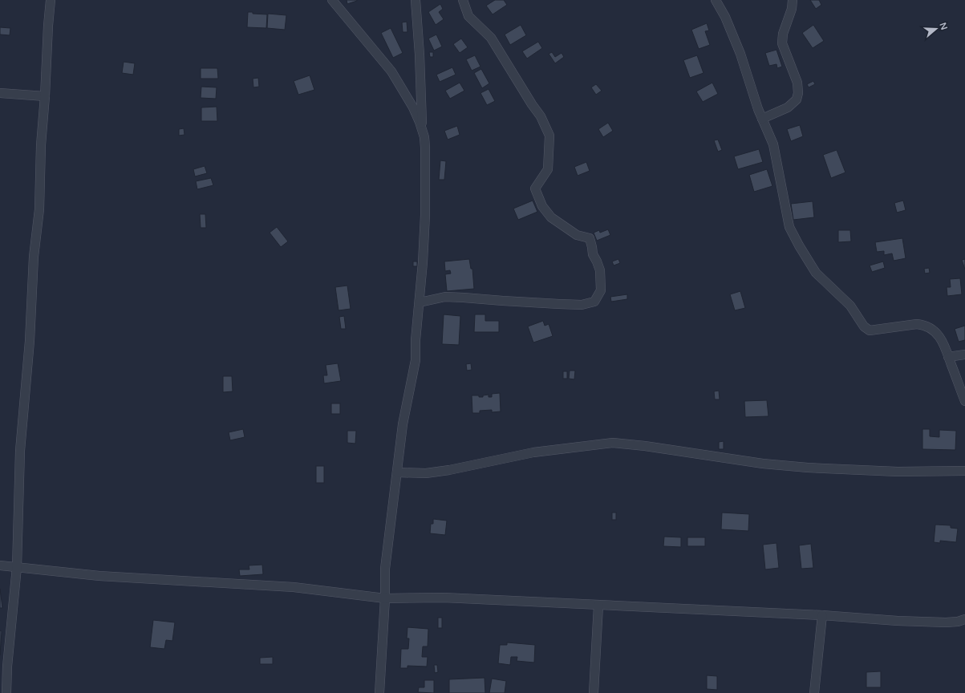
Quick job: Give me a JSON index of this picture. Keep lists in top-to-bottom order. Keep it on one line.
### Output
{"north":"right"}
